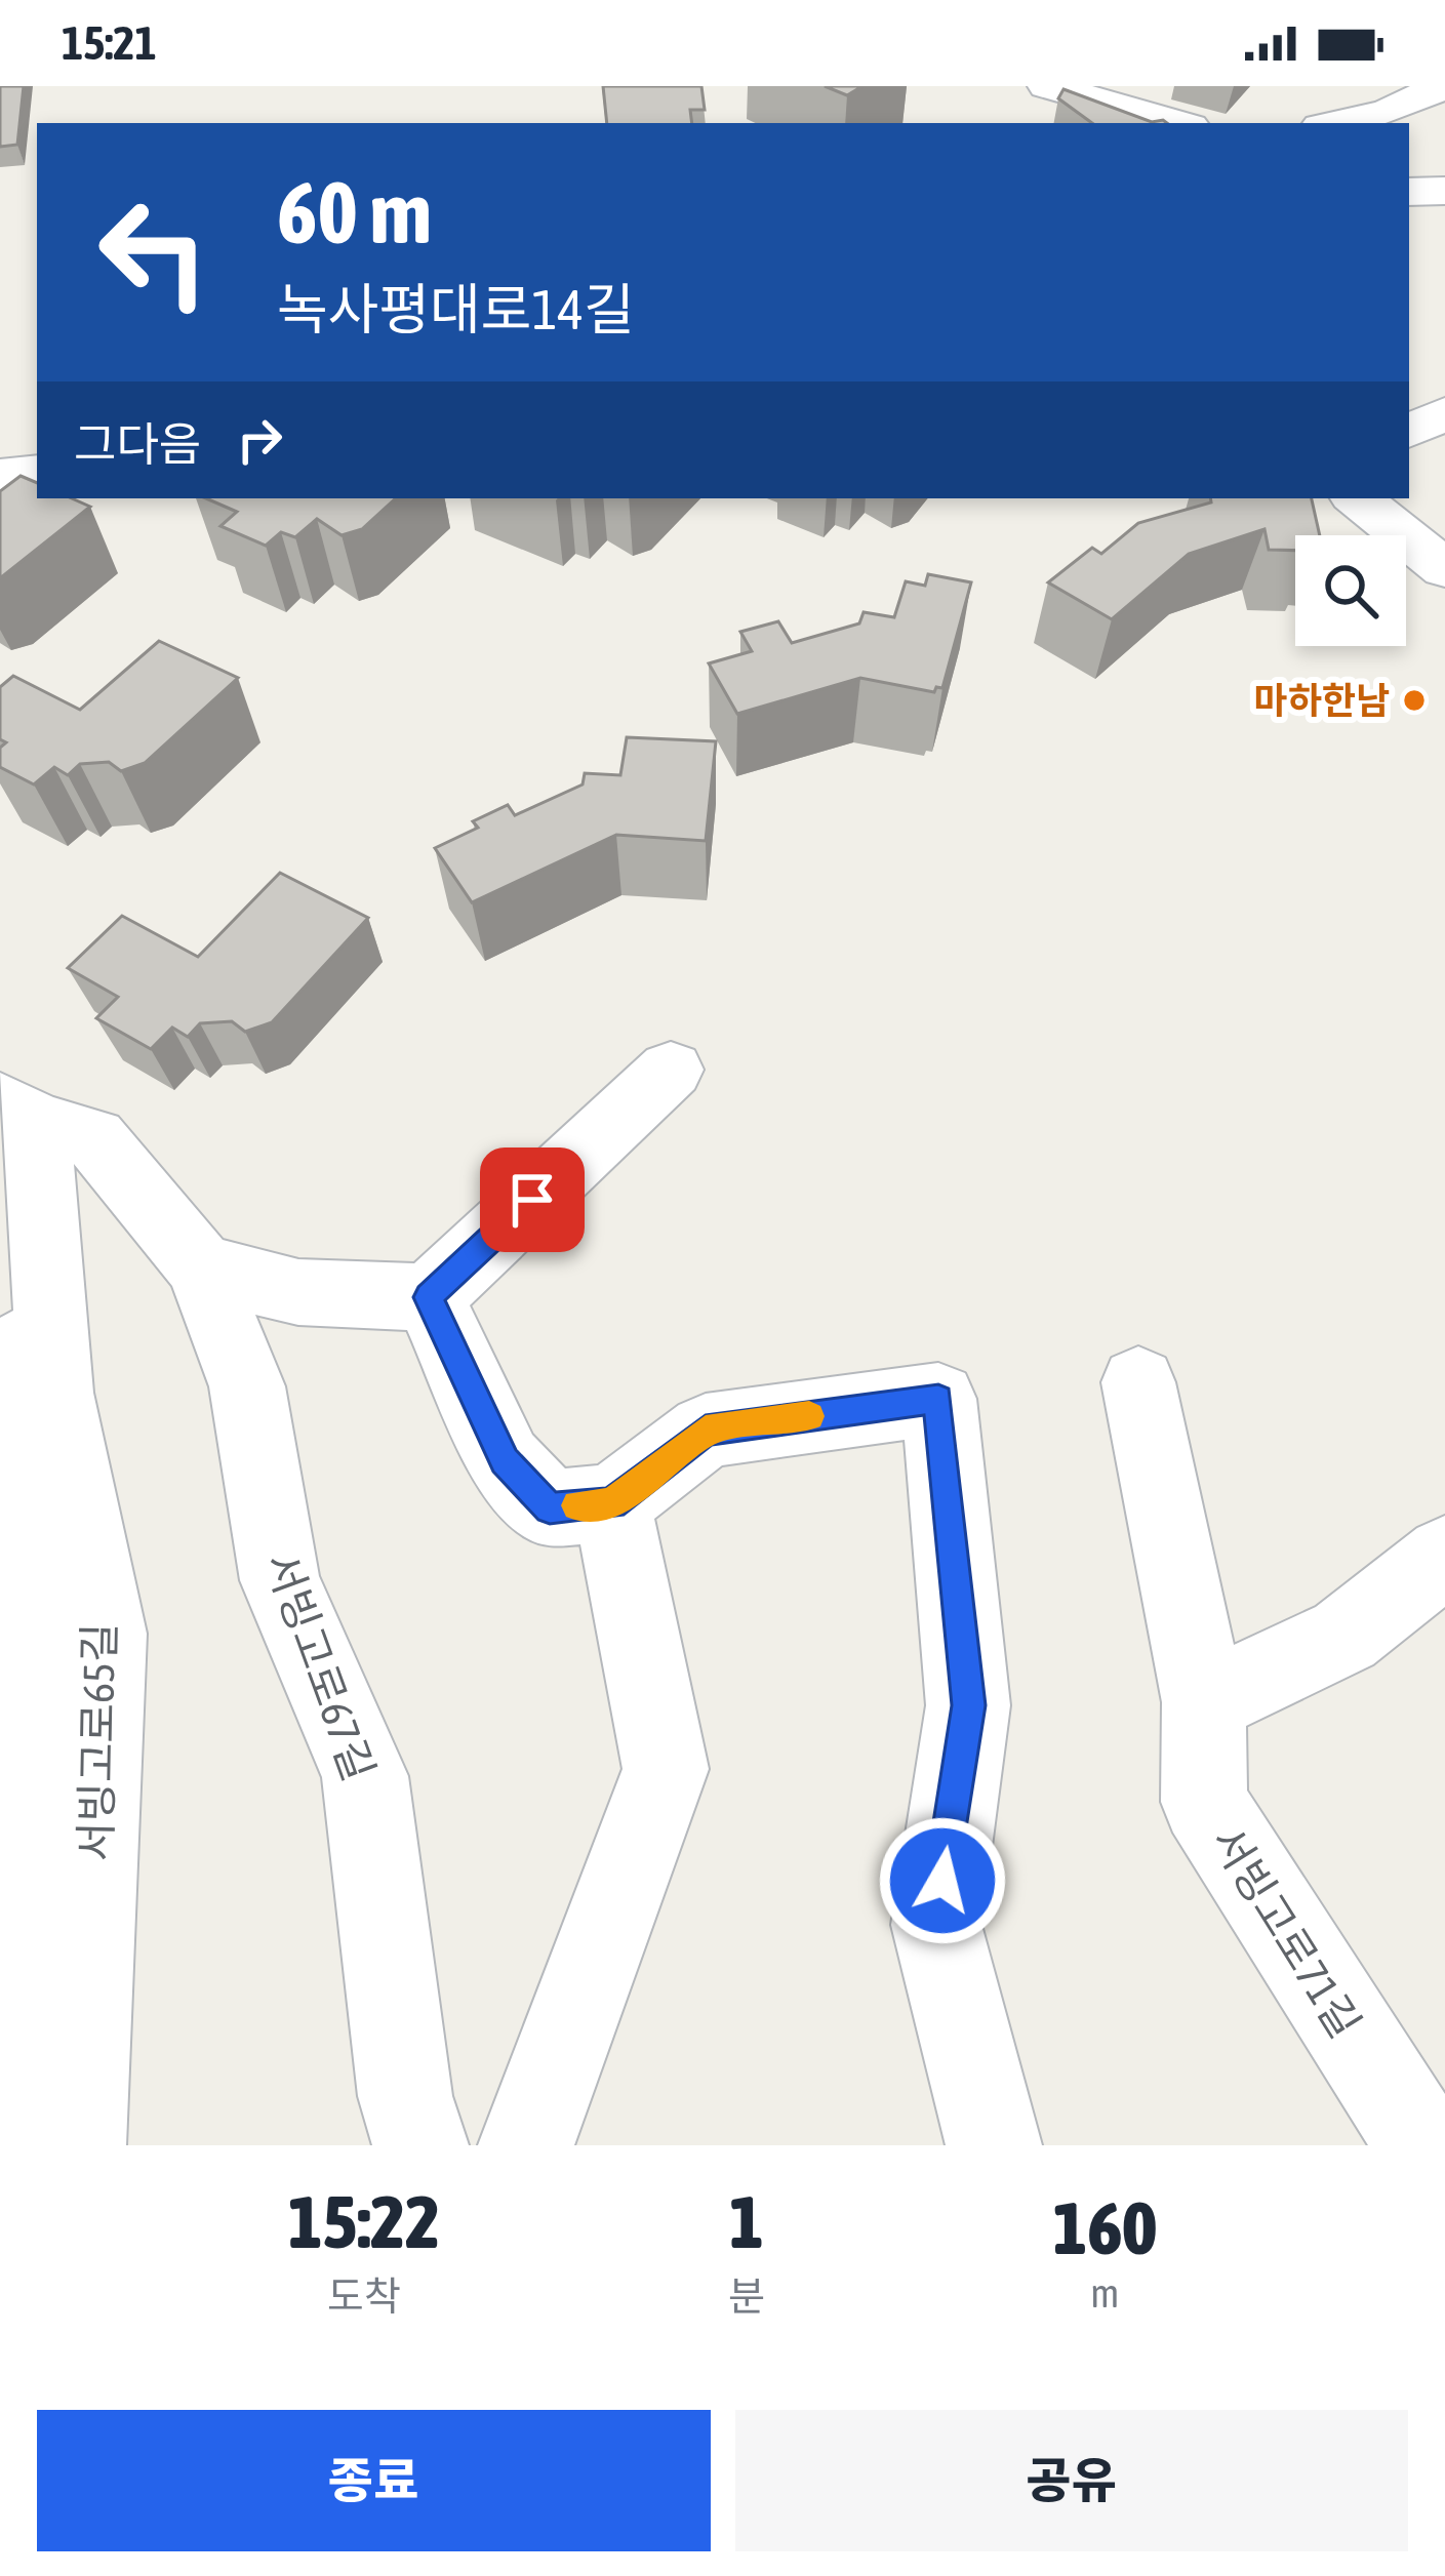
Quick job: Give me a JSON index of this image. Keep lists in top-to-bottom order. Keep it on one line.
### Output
{"streets":{"street":["서빙고로67길","서빙고로65길","서빙고로71길"]},"crossings":[["서빙고로67길","서빙고로65길"]],"places":["마하한남"],"page":{"status":"15:21","turn":["60 m","녹사평대로14길"],"then":"그다음","eta":["15:22","도착","1","분","160","m"],"buttons":["종료","공유"]}}
